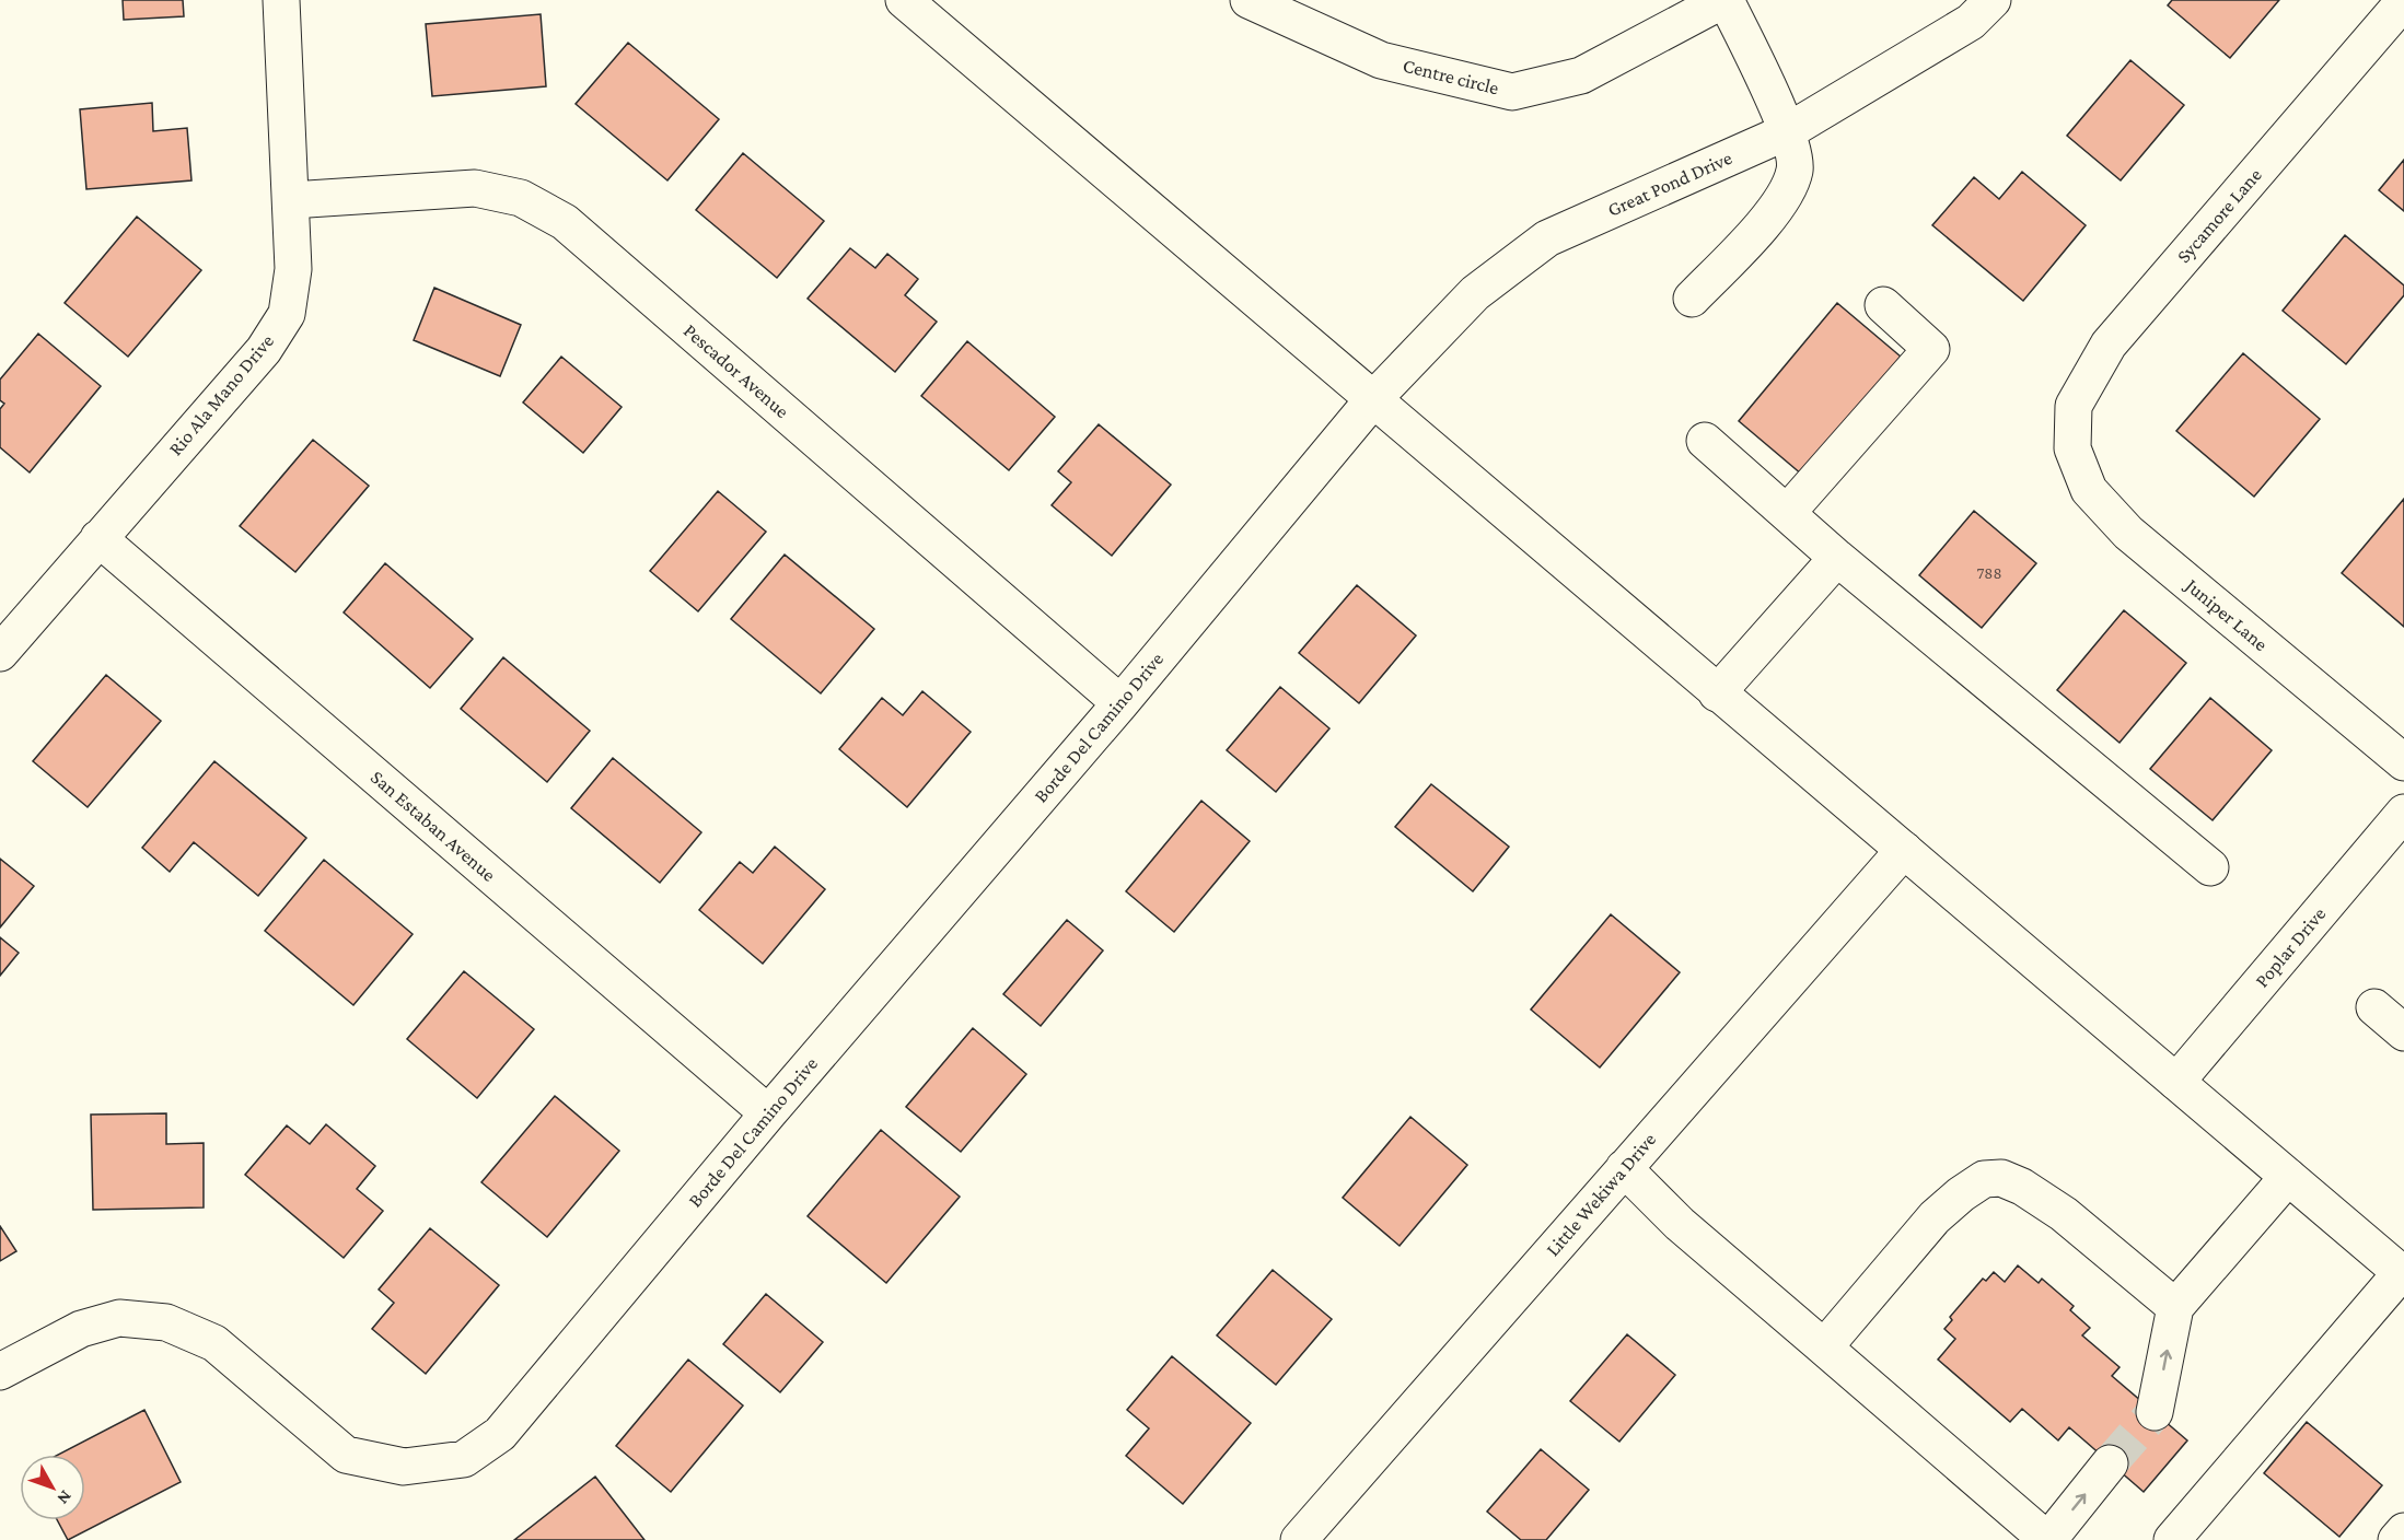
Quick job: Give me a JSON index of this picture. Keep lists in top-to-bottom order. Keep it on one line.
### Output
{"streets":{"street":["Centre circle","Great Pond Drive","Sycamore Lane","Pescador Avenue","Rio Ala Mano Drive","Juniper Lane","Borde Del Camino Drive","San Estaban Avenue","Poplar Drive","Little Wekiwa Drive"]},"crossings":[["Centre circle","Great Pond Drive"],["Great Pond Drive","Borde Del Camino Drive"],["Sycamore Lane","Juniper Lane"],["Pescador Avenue","Rio Ala Mano Drive"],["Pescador Avenue","Borde Del Camino Drive"],["Rio Ala Mano Drive","San Estaban Avenue"],["Borde Del Camino Drive","San Estaban Avenue"]],"house_numbers":["788"],"north":"bottom right"}
